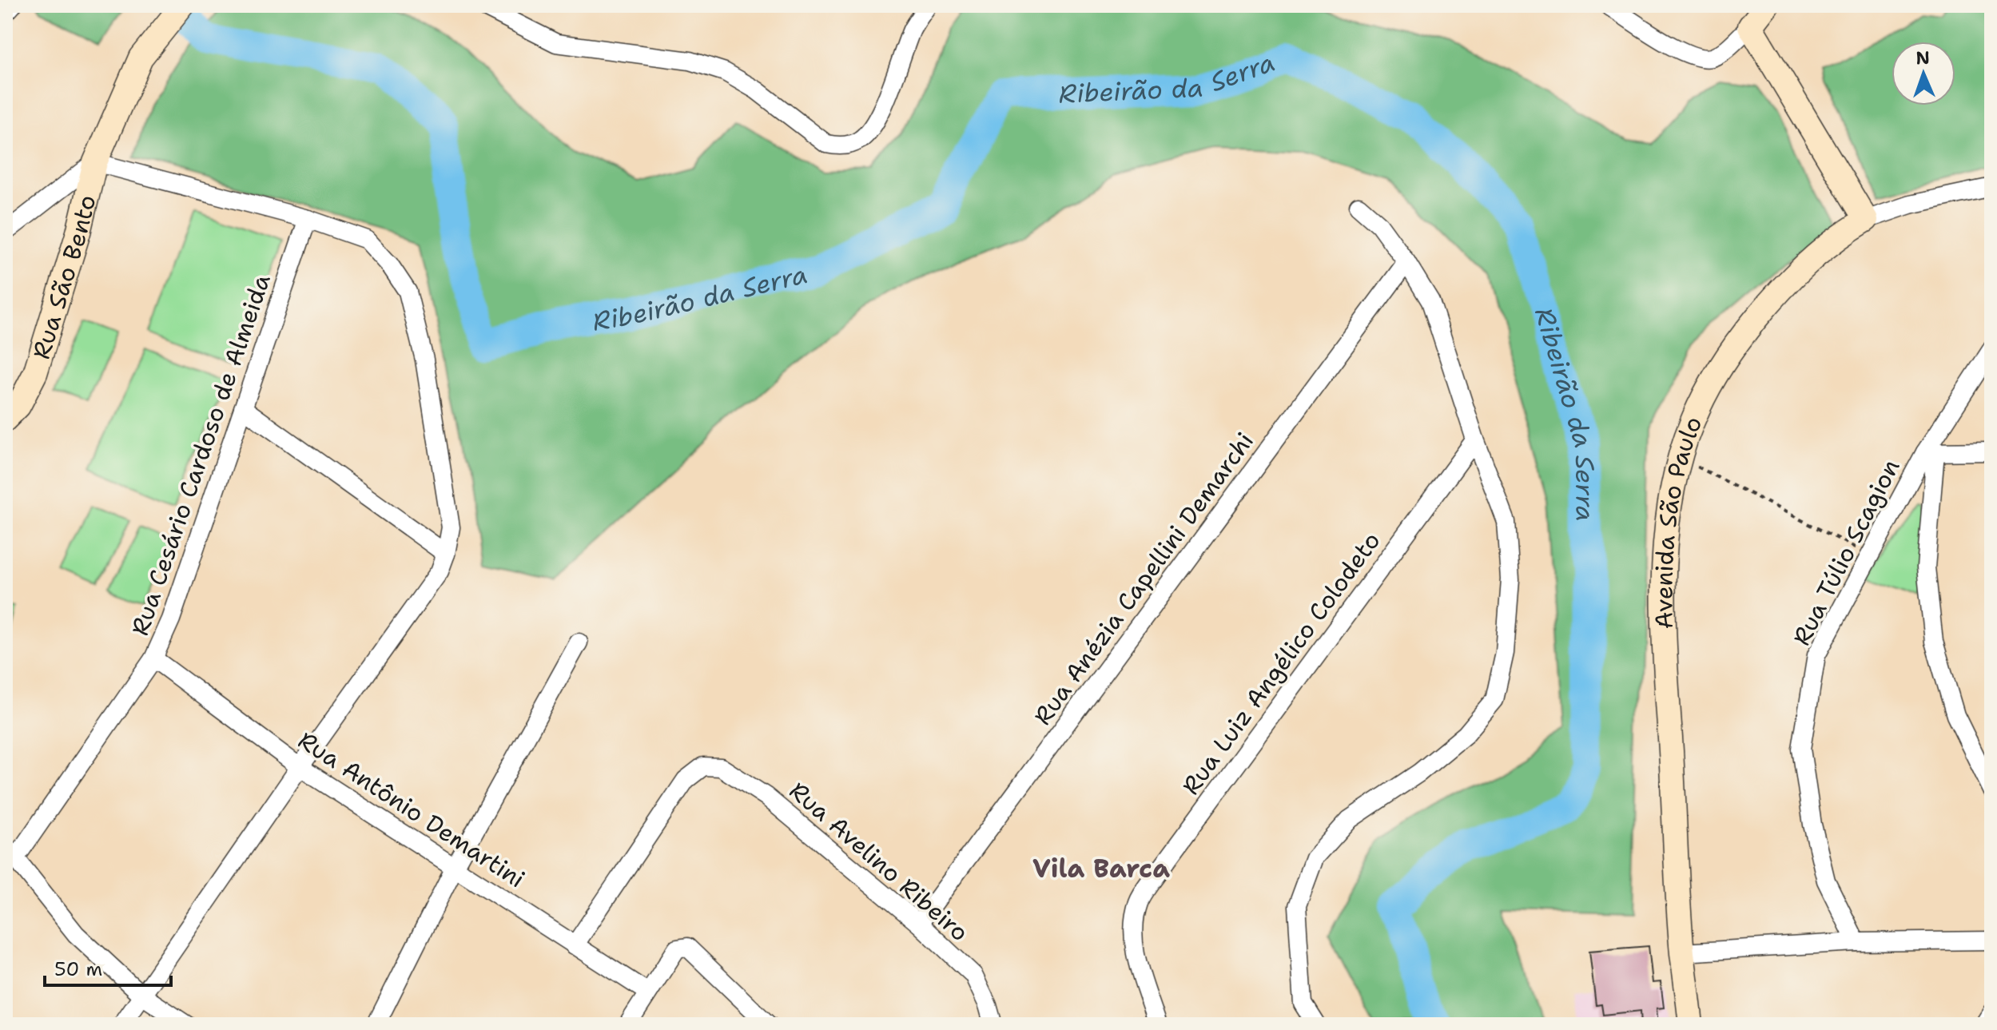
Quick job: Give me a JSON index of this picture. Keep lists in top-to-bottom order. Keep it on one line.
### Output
{"streets":{"street":["Rua São Bento","Rua Cesário Cardoso de Almeida","Avenida São Paulo","Rua Túlio Scagion","Rua Anézia Capellini Demarchi","Rua Luiz Angélico Colodeto","Rua Antônio Demartini","Rua Avelino Ribeiro"]},"crossings":[["Rua Cesário Cardoso de Almeida","Rua Antônio Demartini"],["Rua Anézia Capellini Demarchi","Rua Avelino Ribeiro"],["Rua Antônio Demartini","Rua Avelino Ribeiro"]],"districts":["Vila Barca"],"water":["Ribeirão da Serra"],"scale_bar":"50 m","north":"top"}
